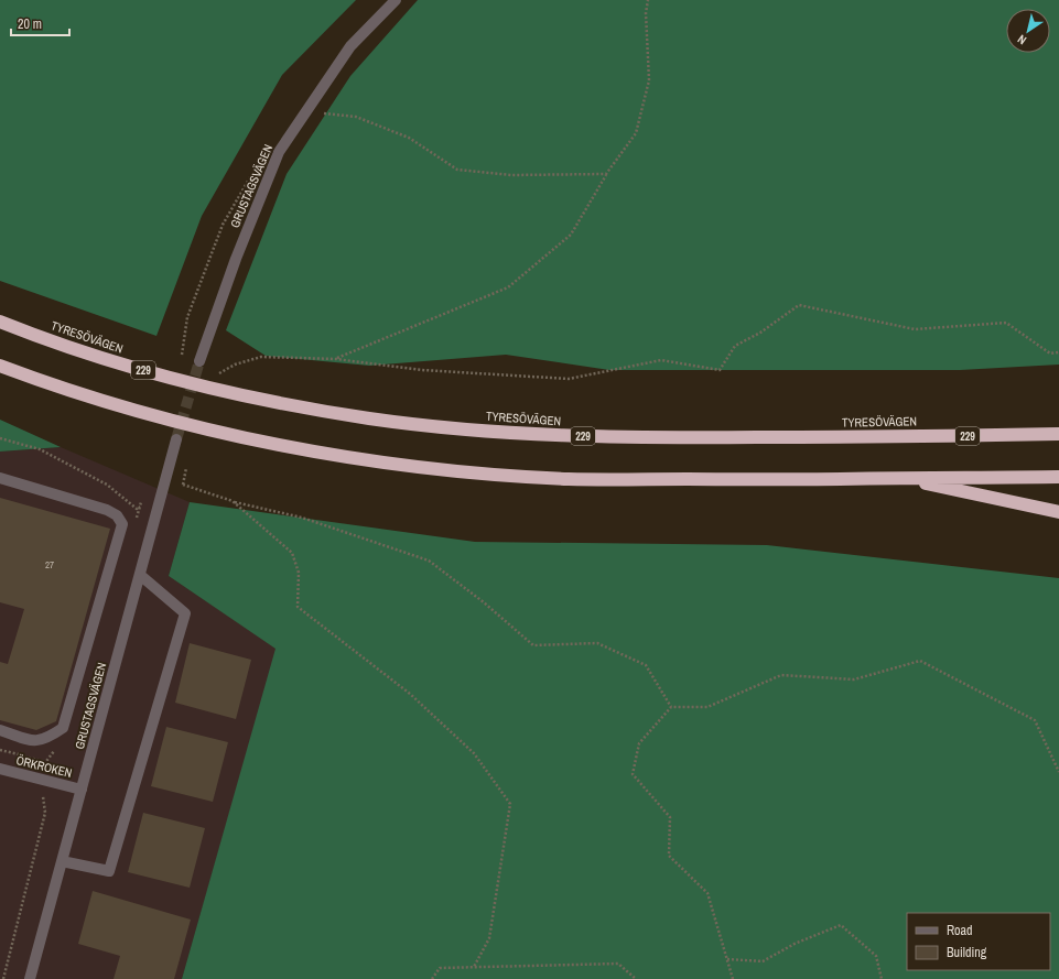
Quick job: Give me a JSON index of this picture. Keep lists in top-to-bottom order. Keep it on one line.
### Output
{"streets":{"highway":["TYRESÖVÄGEN","229"],"street":["GRUSTAGSVÄGEN","ÖRKROKEN"]},"crossings":[["GRUSTAGSVÄGEN","ÖRKROKEN"]],"house_numbers":["27"],"legend":["Road","Building"],"scale_bar":"20 m","north":"bottom left"}
